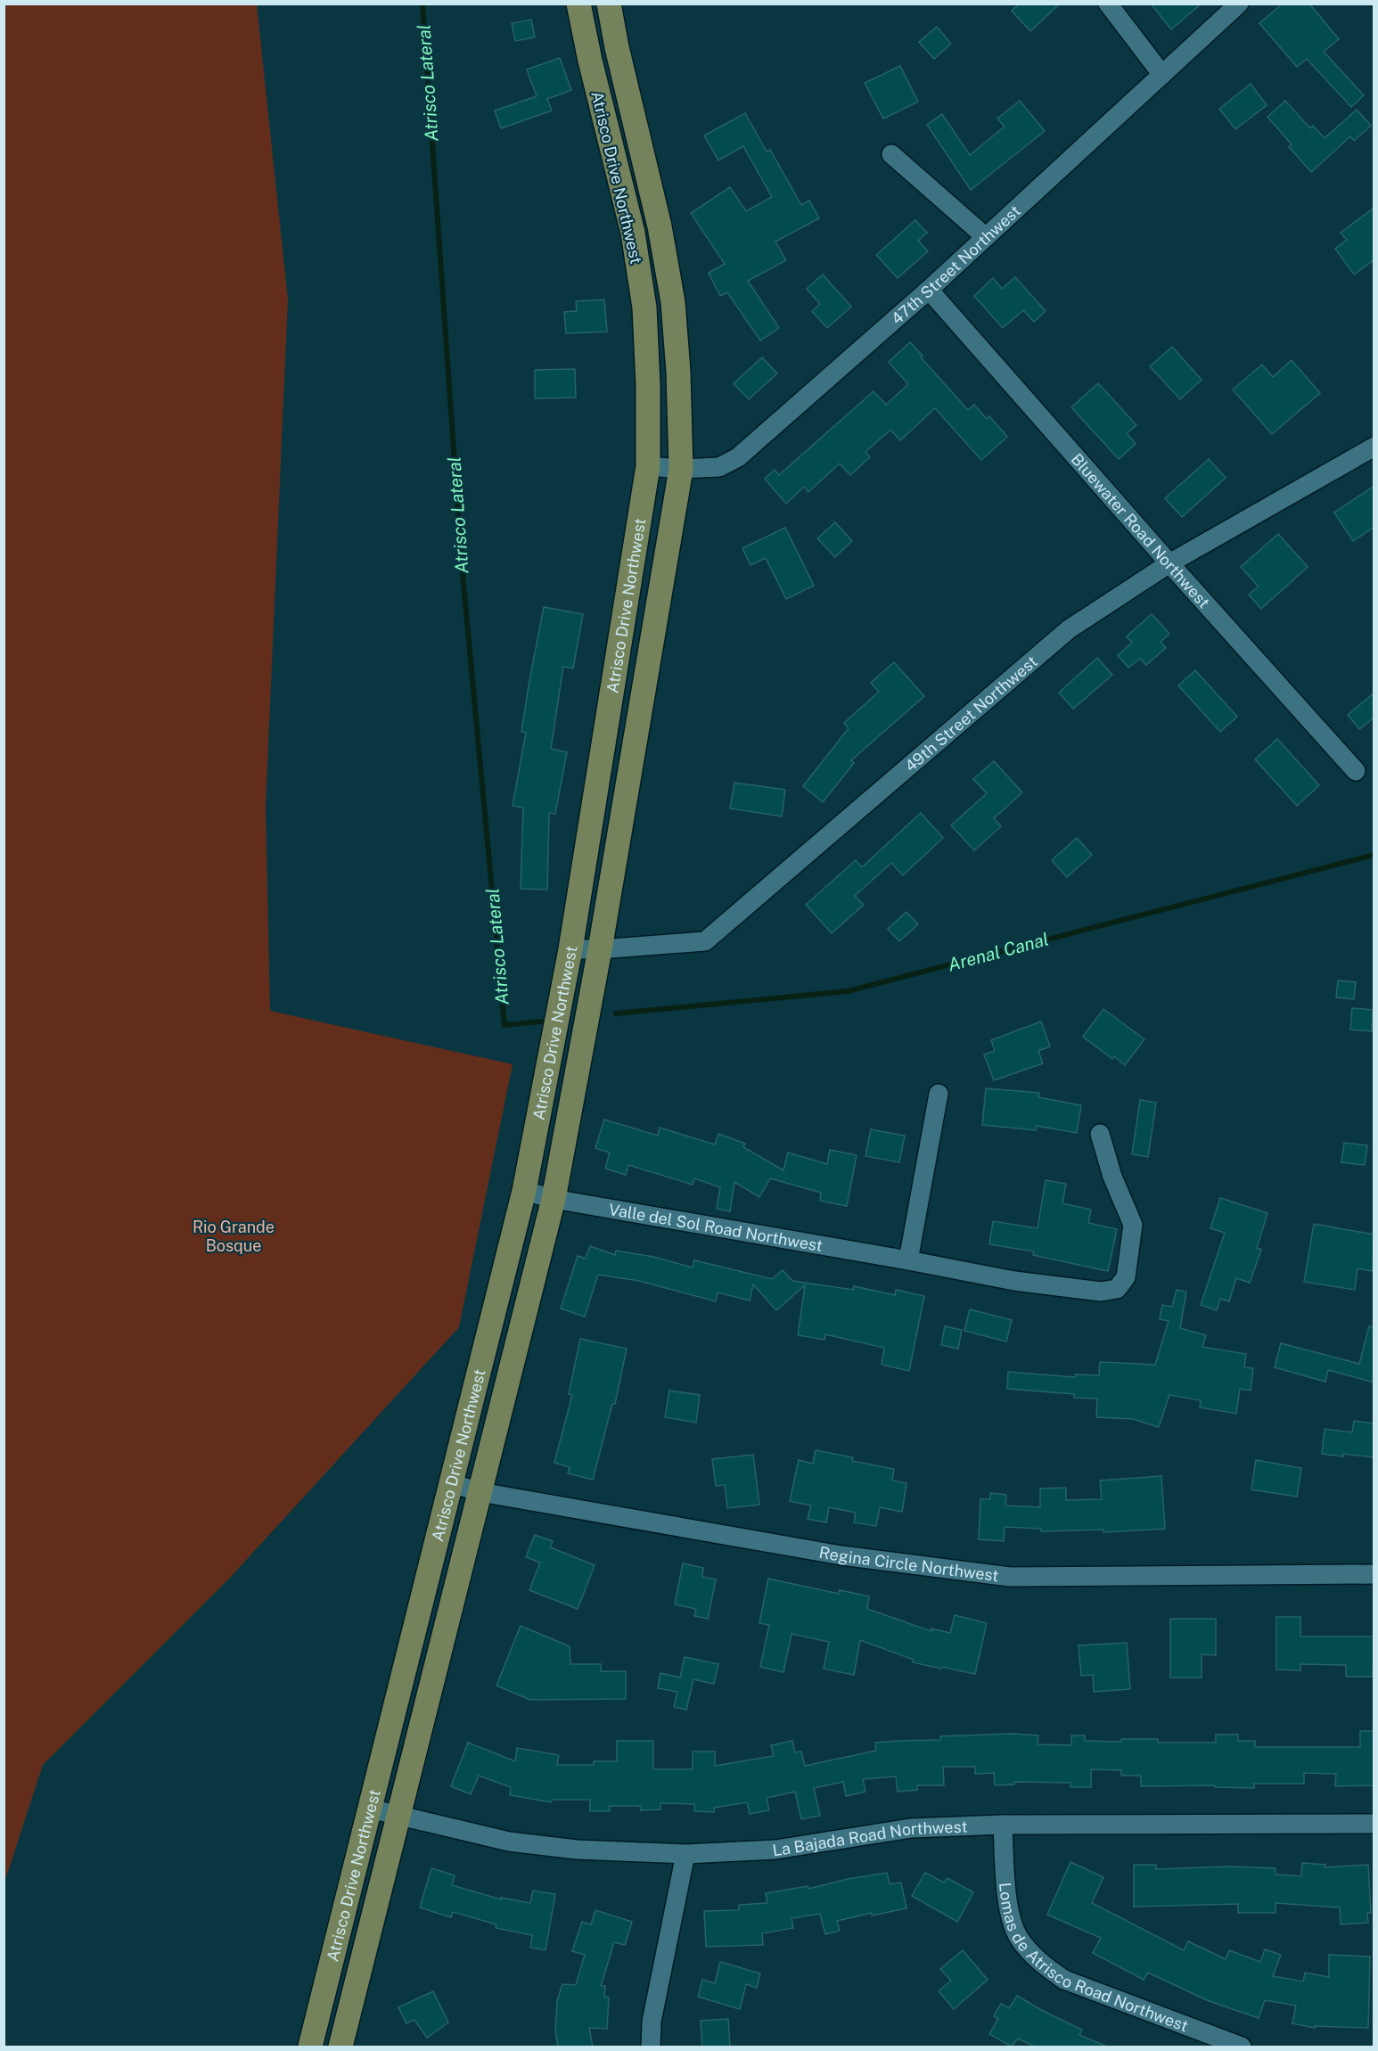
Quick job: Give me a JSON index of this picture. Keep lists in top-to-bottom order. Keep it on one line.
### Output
{"streets":{"main road":["Atrisco Drive Northwest"],"street":["47th Street Northwest","Bluewater Road Northwest","49th Street Northwest","Valle del Sol Road Northwest","Regina Circle Northwest","La Bajada Road Northwest","Lomas de Atrisco Road Northwest"]},"crossings":[["Atrisco Drive Northwest","47th Street Northwest"],["Atrisco Drive Northwest","49th Street Northwest"],["Atrisco Drive Northwest","Valle del Sol Road Northwest"],["Atrisco Drive Northwest","Regina Circle Northwest"],["Atrisco Drive Northwest","La Bajada Road Northwest"],["47th Street Northwest","Bluewater Road Northwest"],["Bluewater Road Northwest","49th Street Northwest"],["La Bajada Road Northwest","Lomas de Atrisco Road Northwest"]],"water":["Atrisco Lateral","Arenal Canal"],"parks":["Rio Grande Bosque"]}
